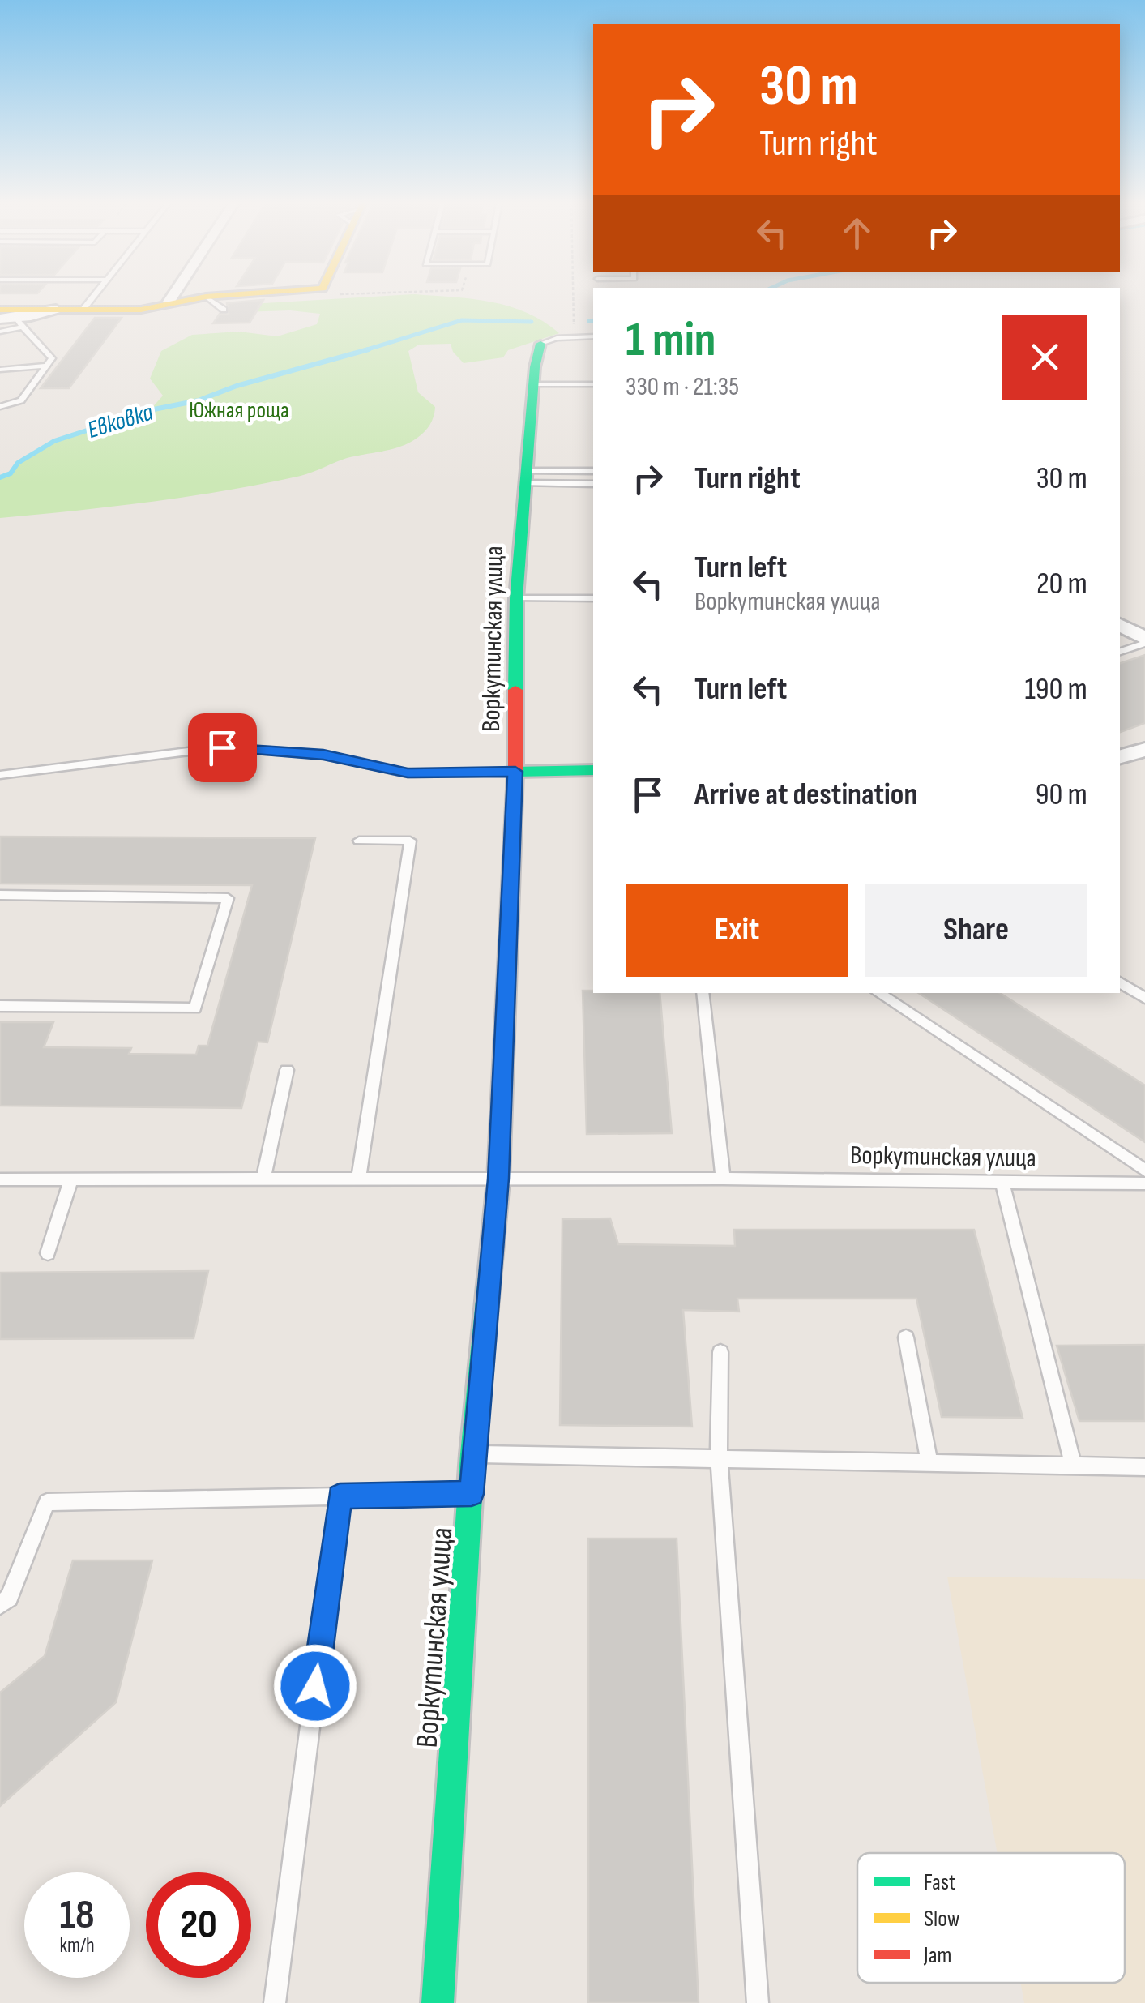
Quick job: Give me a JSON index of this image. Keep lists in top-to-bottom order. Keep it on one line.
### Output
{"streets":{"street":["Воркутинская улица"]},"water":["Евковка"],"parks":["Южная роща"],"legend":["Fast","Slow","Jam"],"page":{"turn":["30 m","Turn right"],"heading":["1 min","330 m · 21:35"],"list":[{"name":"Turn right","value":"30 m"},{"name":"Turn left","note":"Воркутинская улица","value":"20 m"},{"name":"Turn left","value":"190 m"},{"name":"Arrive at destination","value":"90 m"}],"buttons":["Exit","Share"],"speed":"18 km/h","limit":"20"}}
